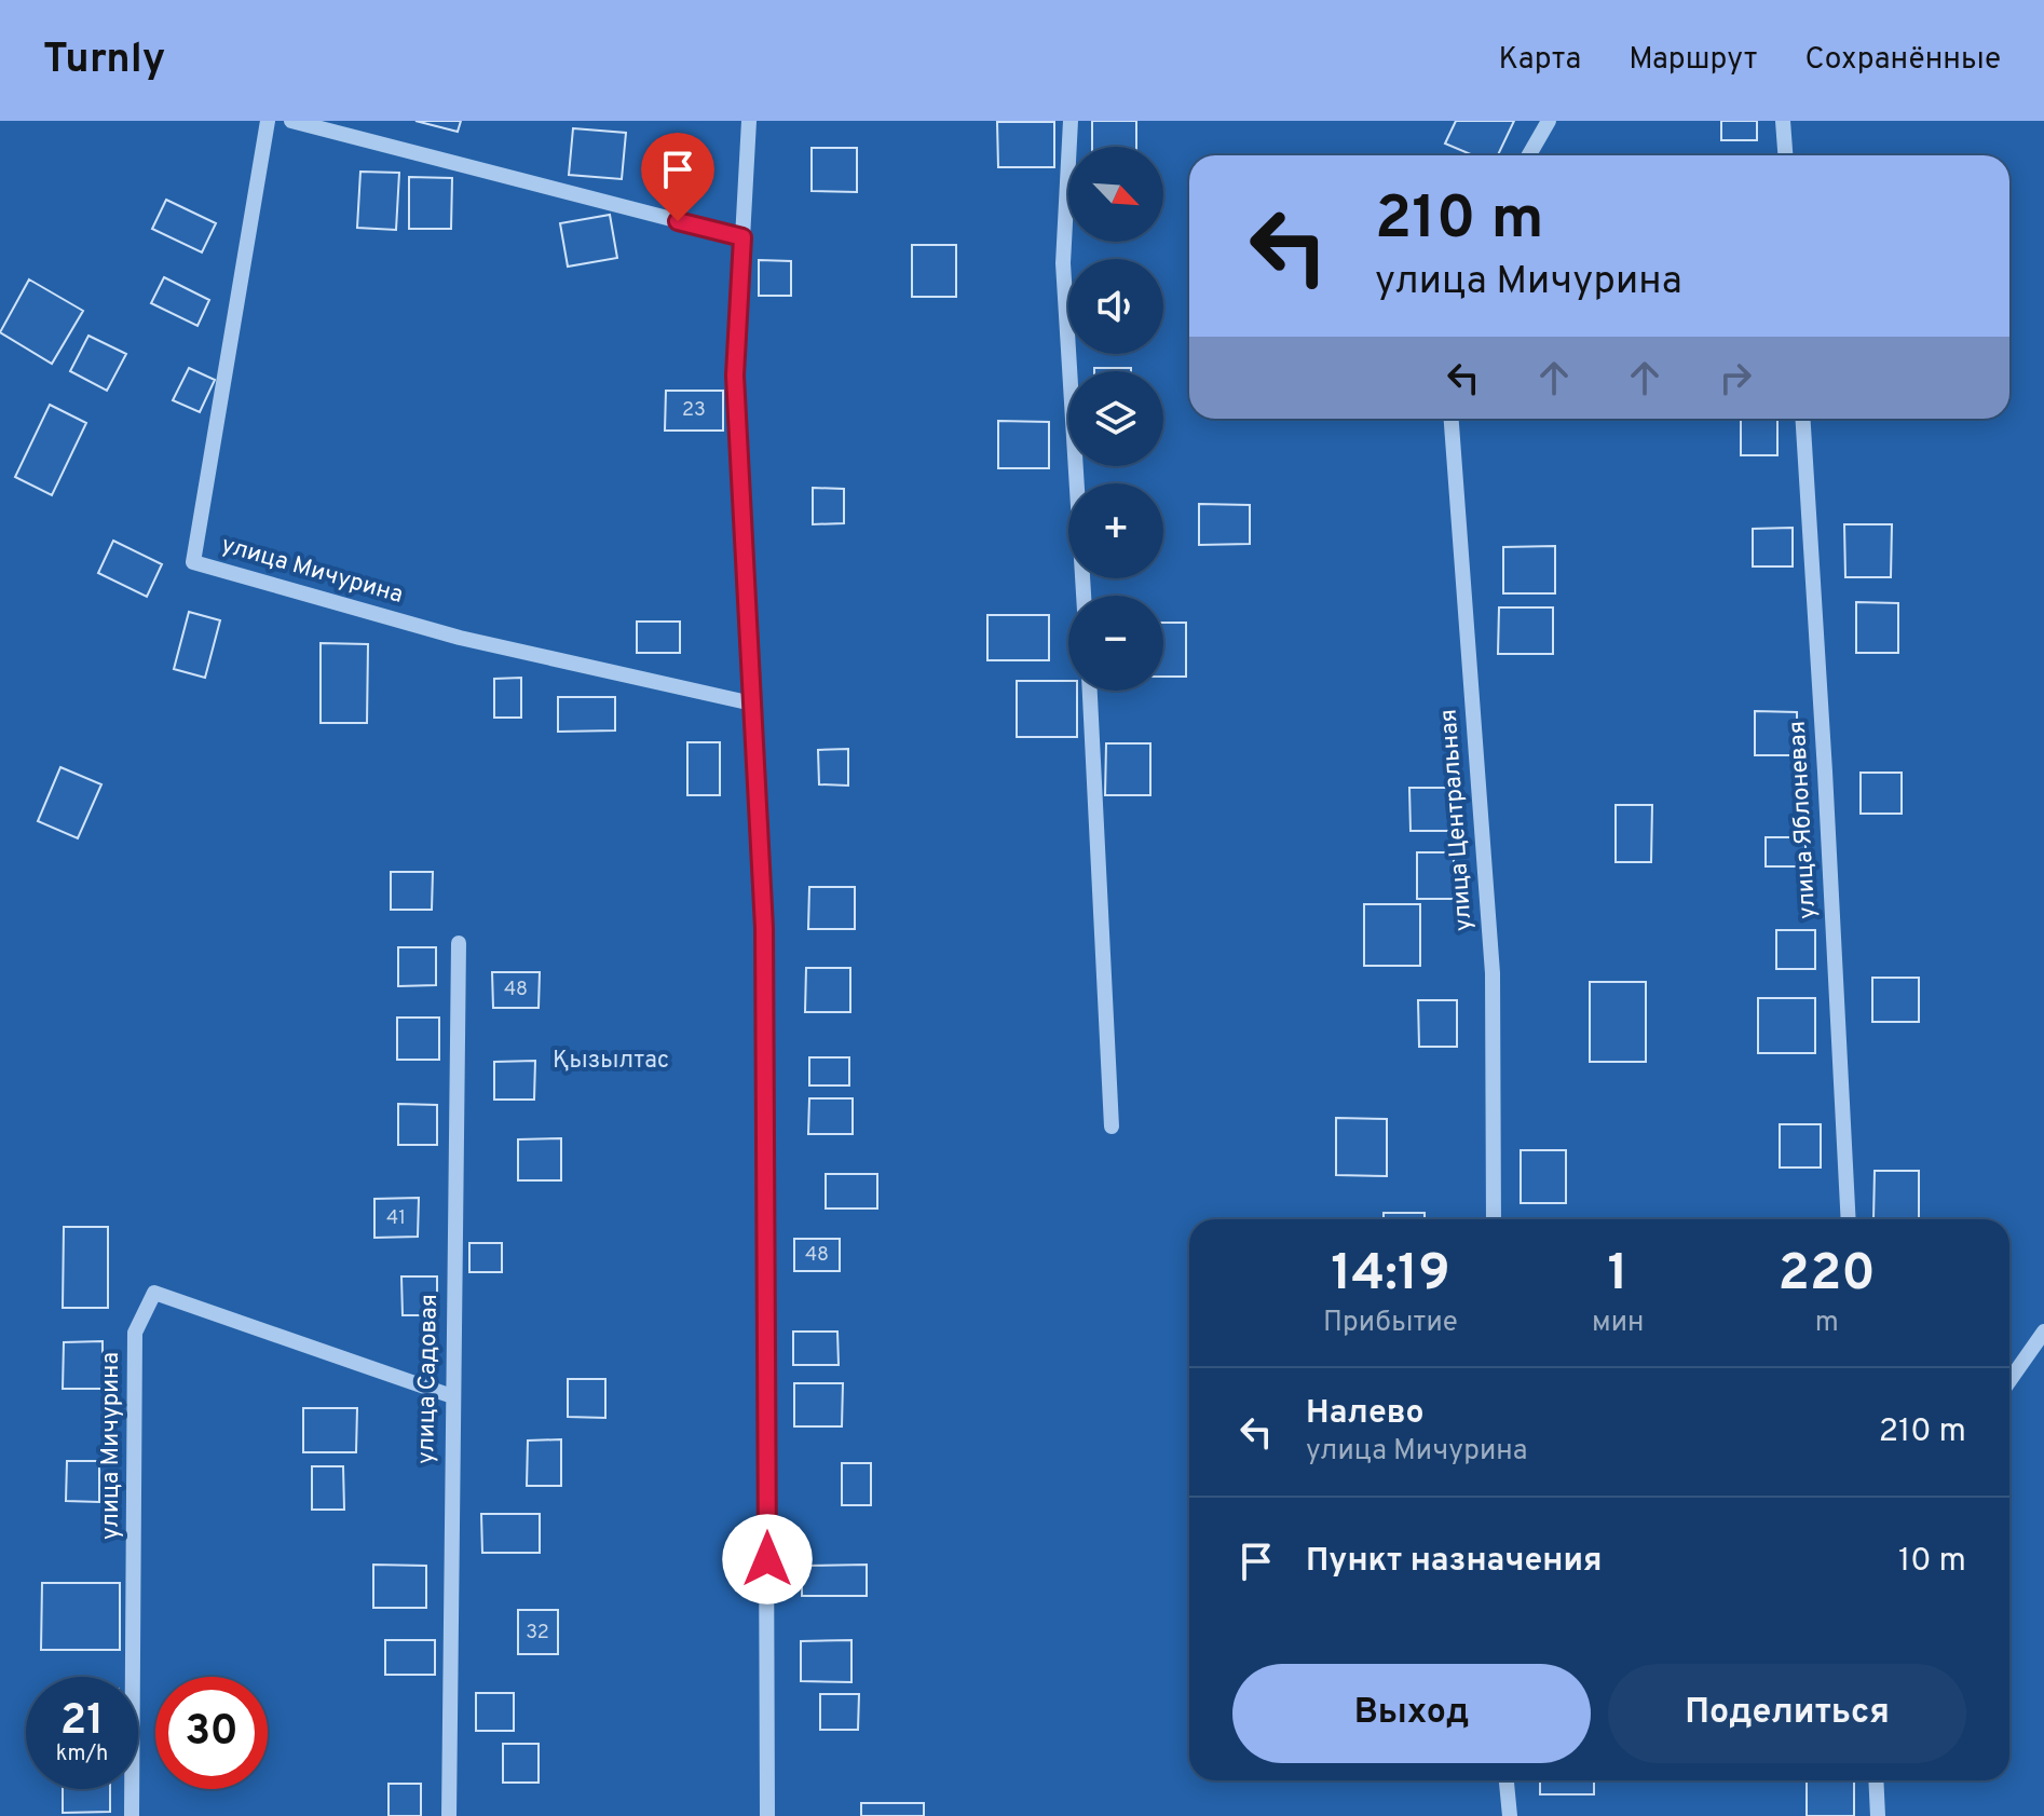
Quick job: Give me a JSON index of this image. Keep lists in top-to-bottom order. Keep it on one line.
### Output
{"streets":{"street":["улица Мичурина","улица Центральная","улица Яблоневая","улица Садовая"]},"crossings":[["улица Мичурина","улица Садовая"]],"parks":["Қызылтас"],"house_numbers":["23","48","41","48","32"],"north":"bottom right","page":{"header":"Turnly","nav":["Карта","Маршрут","Сохранённые"],"map_buttons":["+","−"],"turn":["210 m","улица Мичурина"],"eta":["14:19","Прибытие","1","мин","220","m"],"list":[{"name":"Налево","note":"улица Мичурина","value":"210 m"},{"name":"Пункт назначения","value":"10 m"}],"buttons":["Выход","Поделиться"],"speed":"21 km/h","limit":"30"}}
